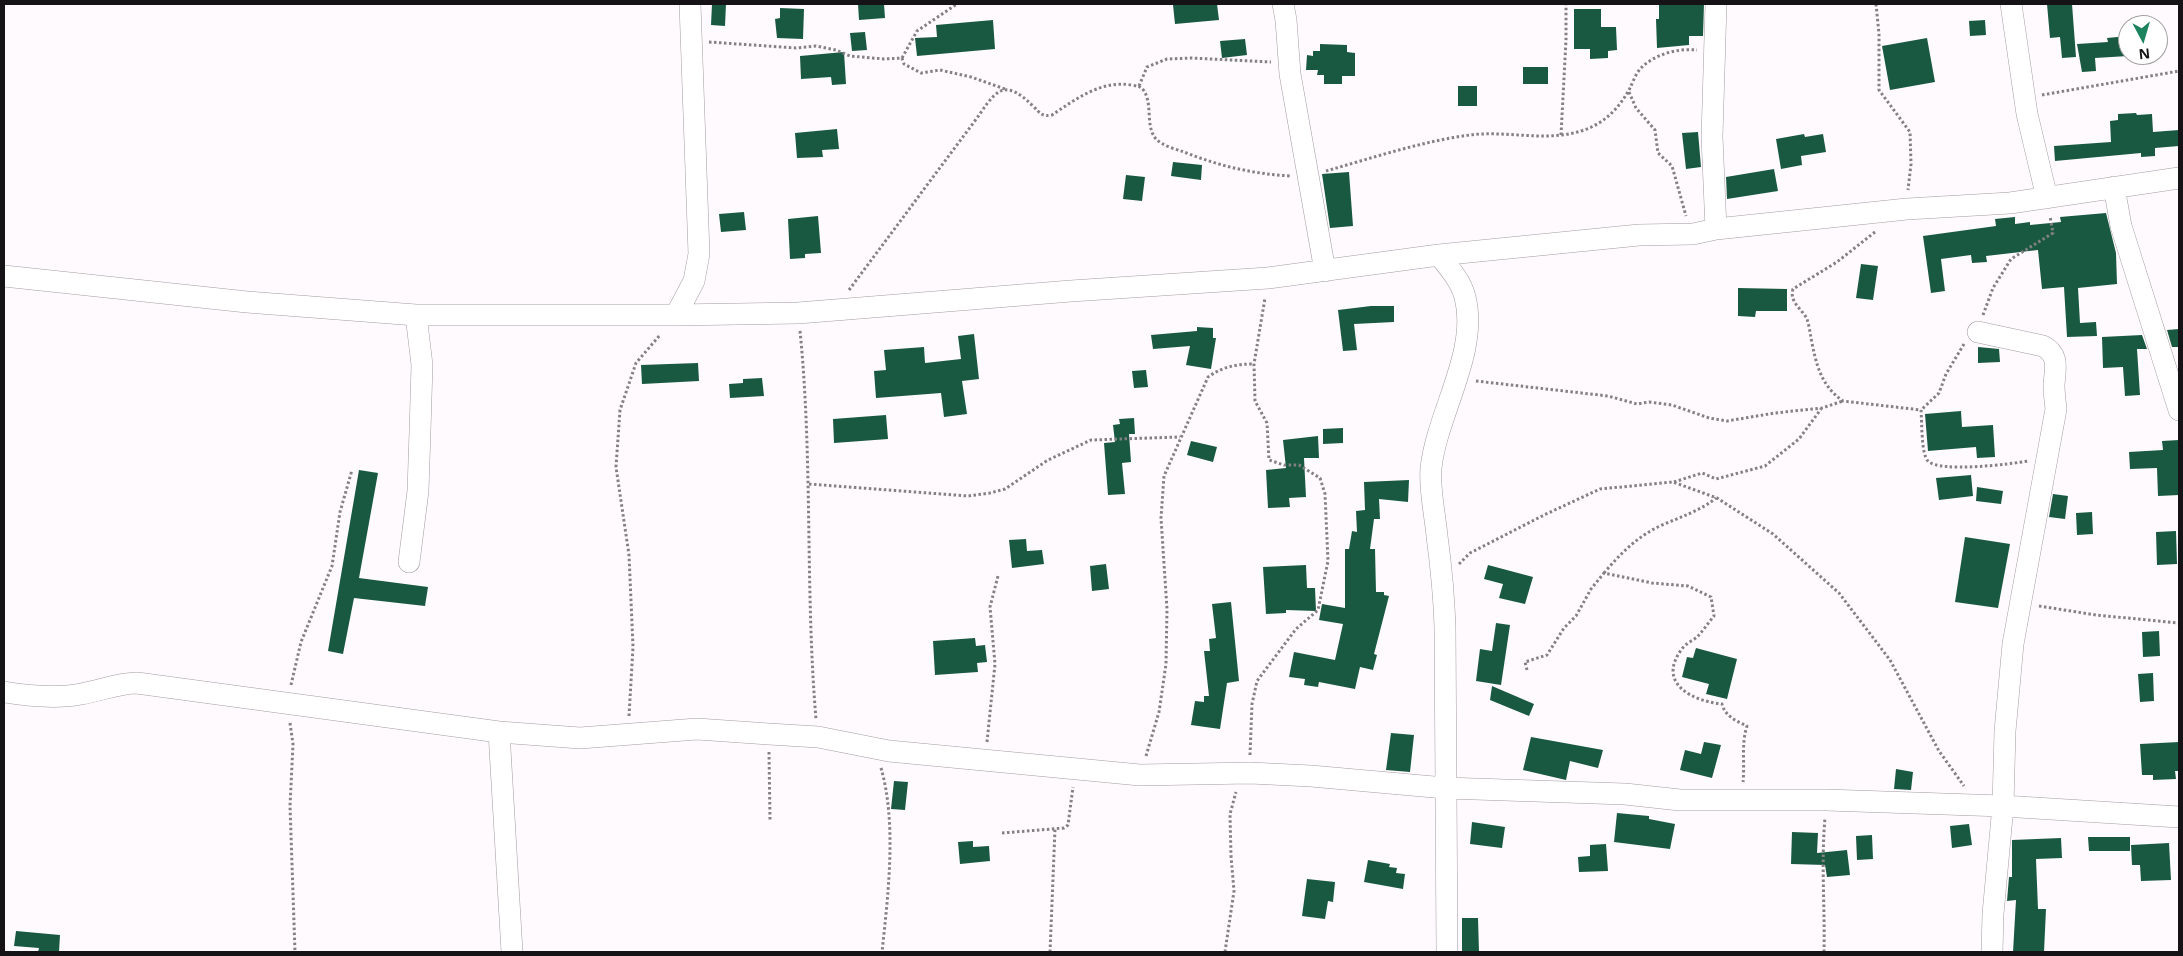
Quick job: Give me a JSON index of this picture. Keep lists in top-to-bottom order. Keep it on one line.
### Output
{"north":"bottom"}
